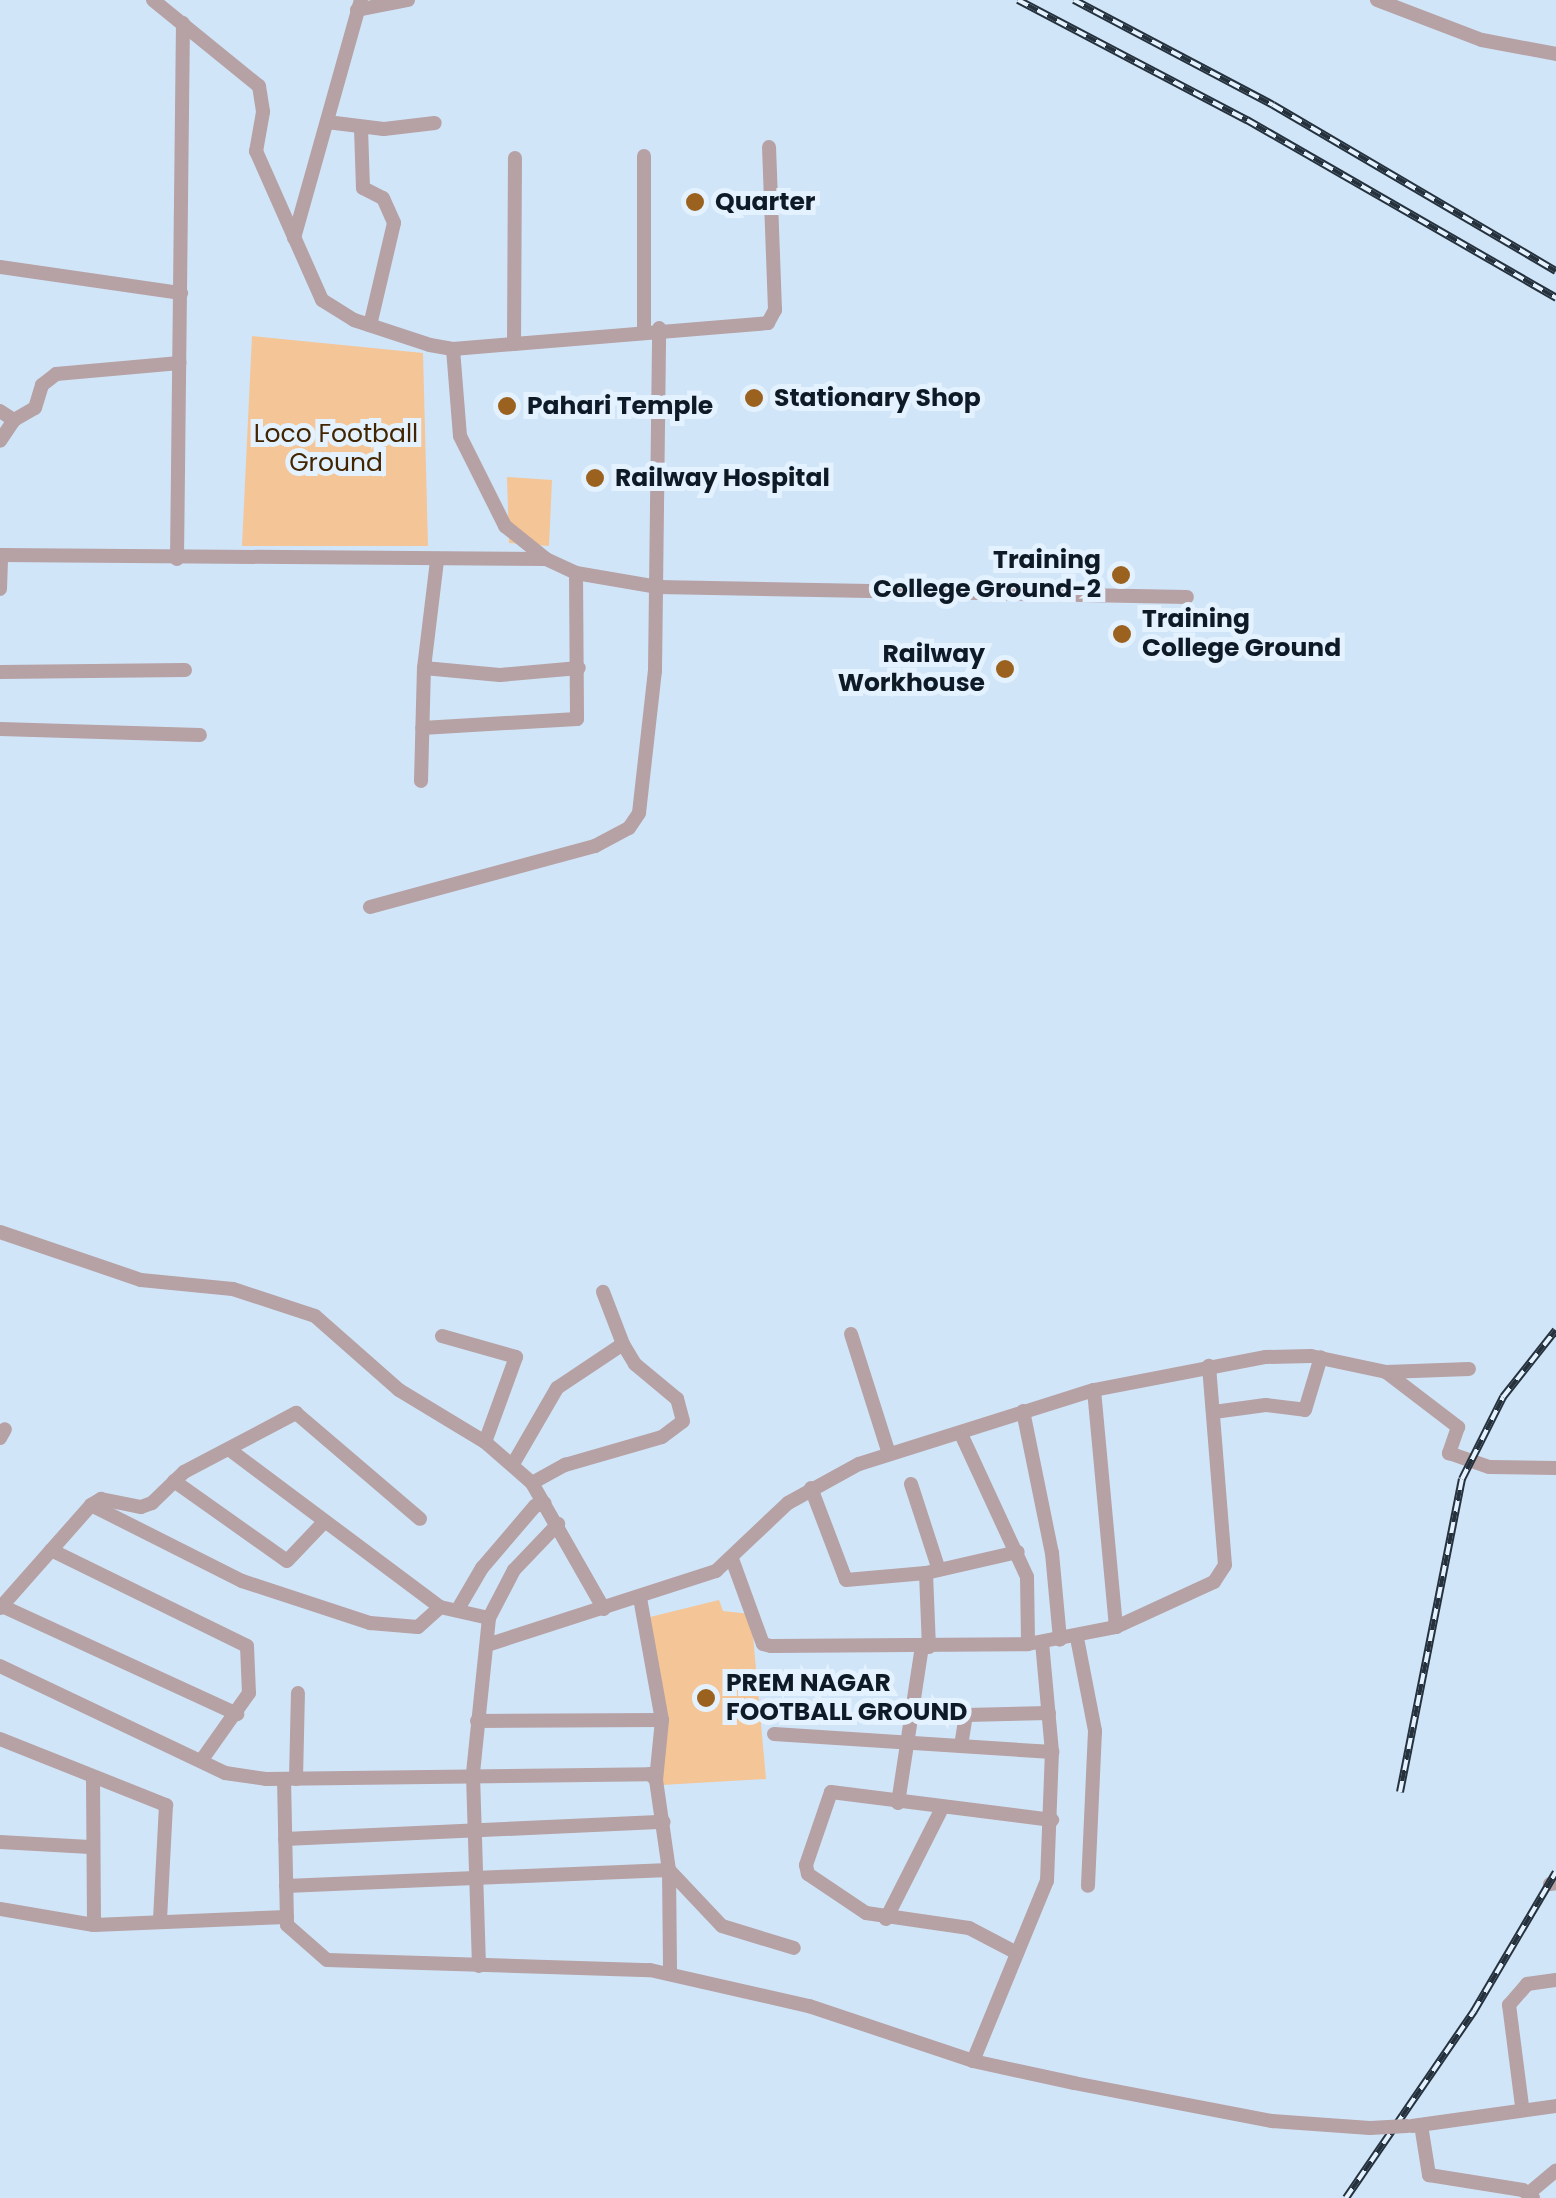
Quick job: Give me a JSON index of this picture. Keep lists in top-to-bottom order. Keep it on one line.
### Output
{"parks":["Loco Football Ground"],"places":["Quarter","Stationary Shop","Pahari Temple","Railway Hospital","Training College Ground-2","Training College Ground","Railway Workhouse","PREM NAGAR FOOTBALL GROUND"]}
